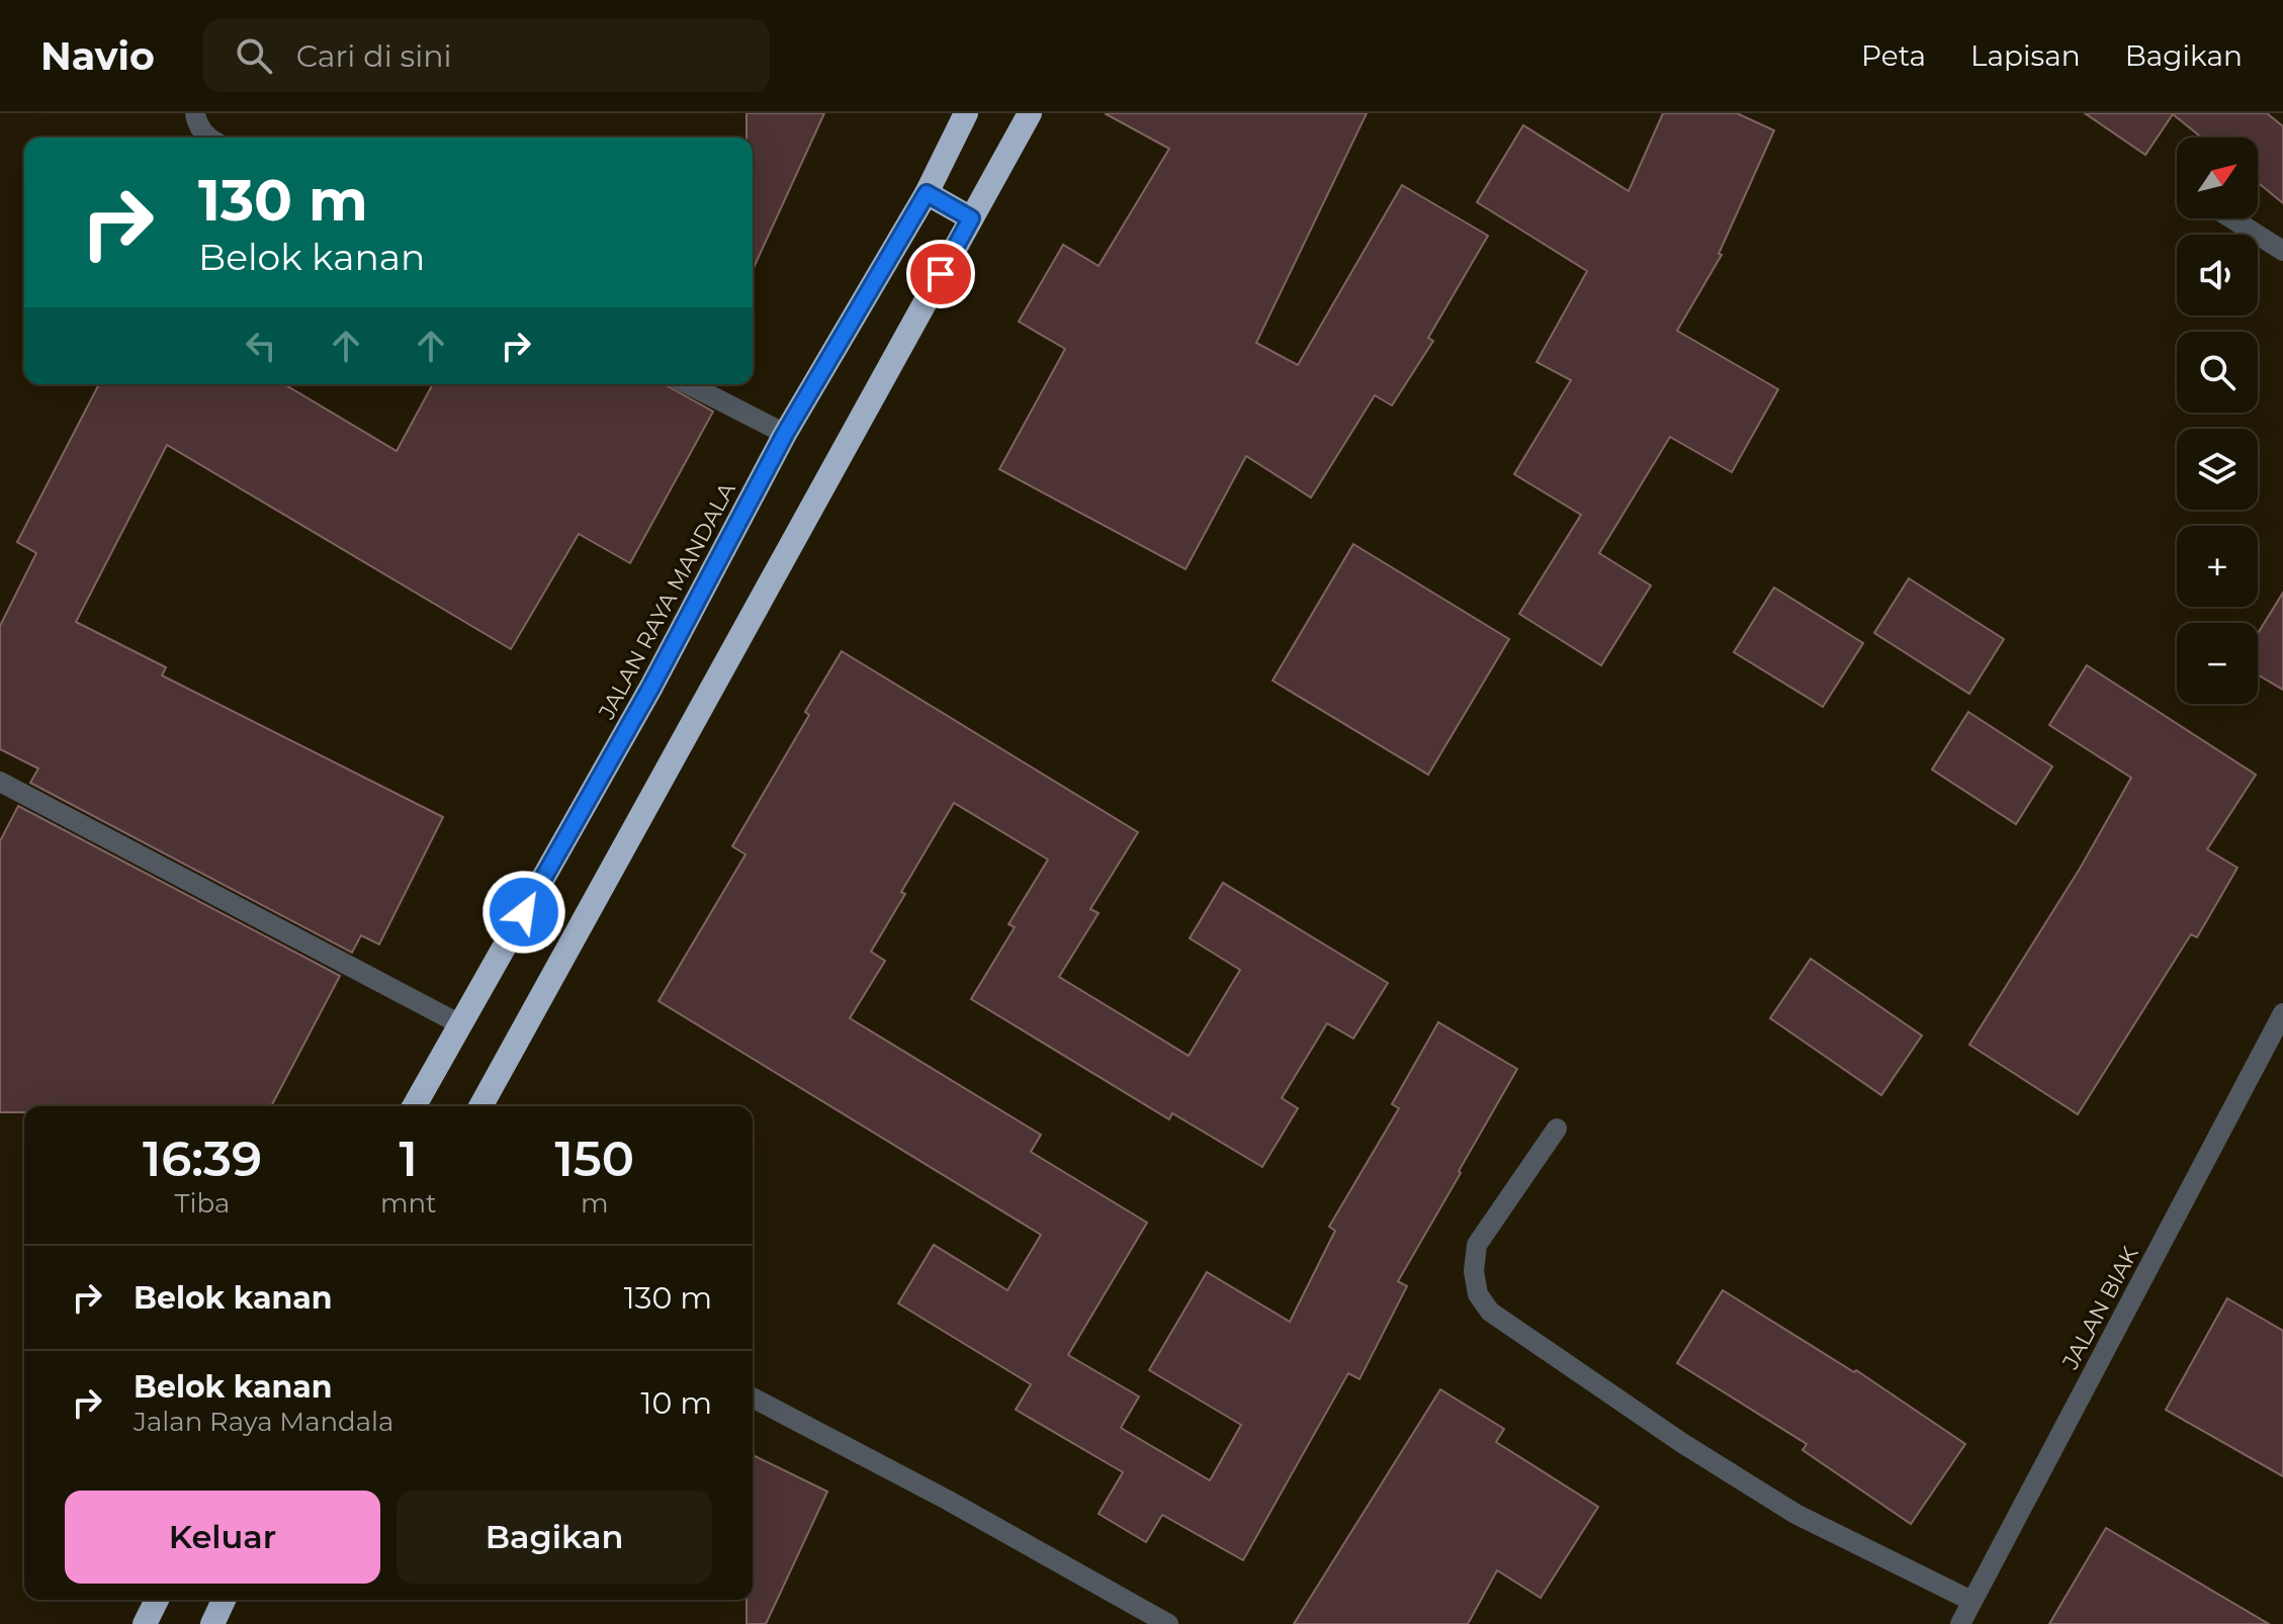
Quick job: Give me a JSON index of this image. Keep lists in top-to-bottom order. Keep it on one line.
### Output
{"streets":{"highway":["JALAN RAYA MANDALA"],"street":["JALAN BIAK"]},"north":"top right","page":{"header":"Navio","search":"Cari di sini","nav":["Peta","Lapisan","Bagikan"],"map_buttons":["+","−"],"turn":["130 m","Belok kanan"],"eta":["16:39","Tiba","1","mnt","150","m"],"list":[{"name":"Belok kanan","value":"130 m"},{"name":"Belok kanan","note":"Jalan Raya Mandala","value":"10 m"}],"buttons":["Keluar","Bagikan"]}}
